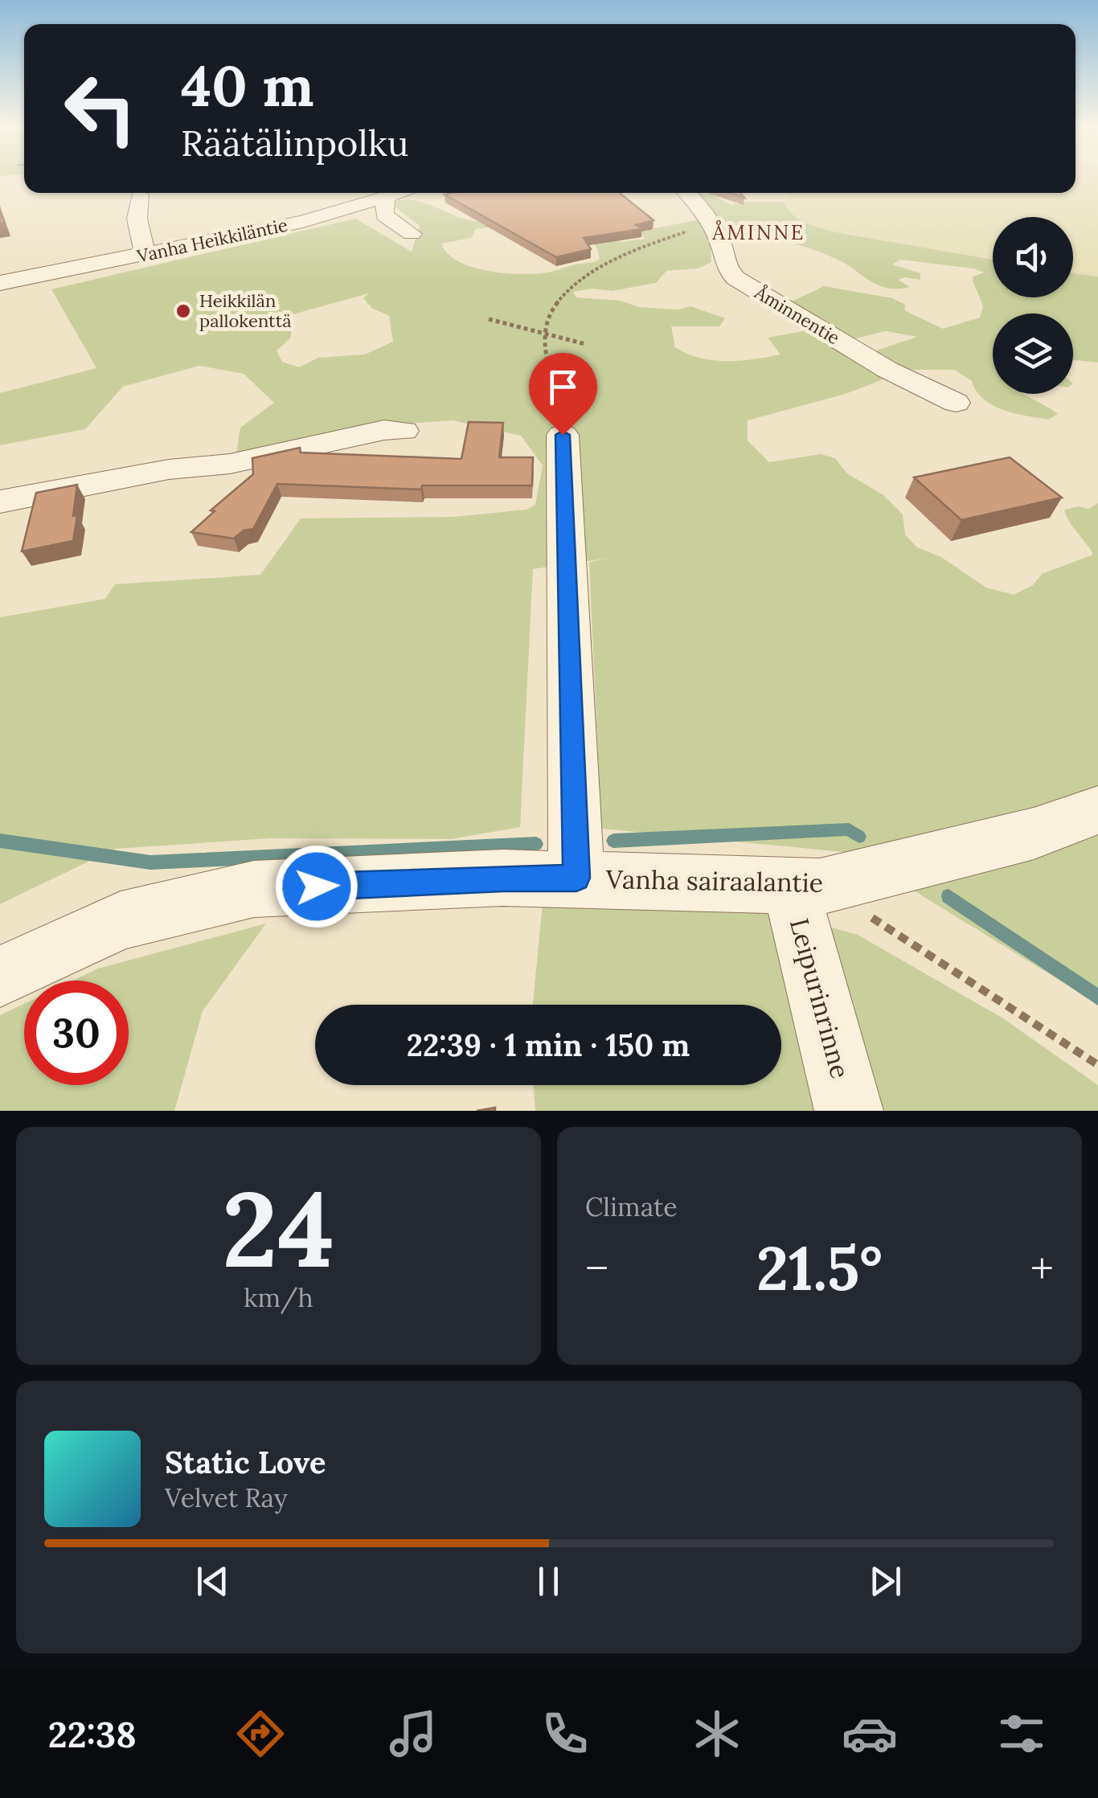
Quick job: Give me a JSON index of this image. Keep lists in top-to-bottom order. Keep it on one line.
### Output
{"streets":{"street":["Vanha Heikkiläntie","Åminnentie","Vanha sairaalantie","Leipurinrinne"]},"crossings":[["Vanha sairaalantie","Leipurinrinne"]],"districts":["ÅMINNE"],"places":["Heikkilän pallokenttä"],"page":{"turn":["40 m","Räätälinpolku"],"limit":"30","trip":"22:39 · 1 min · 150 m","tile":[["24","km/h"],"Climate"],"heat":["−","21.5°","+"],"song":["Static Love","Velvet Ray"],"tabs":"22:38"}}
